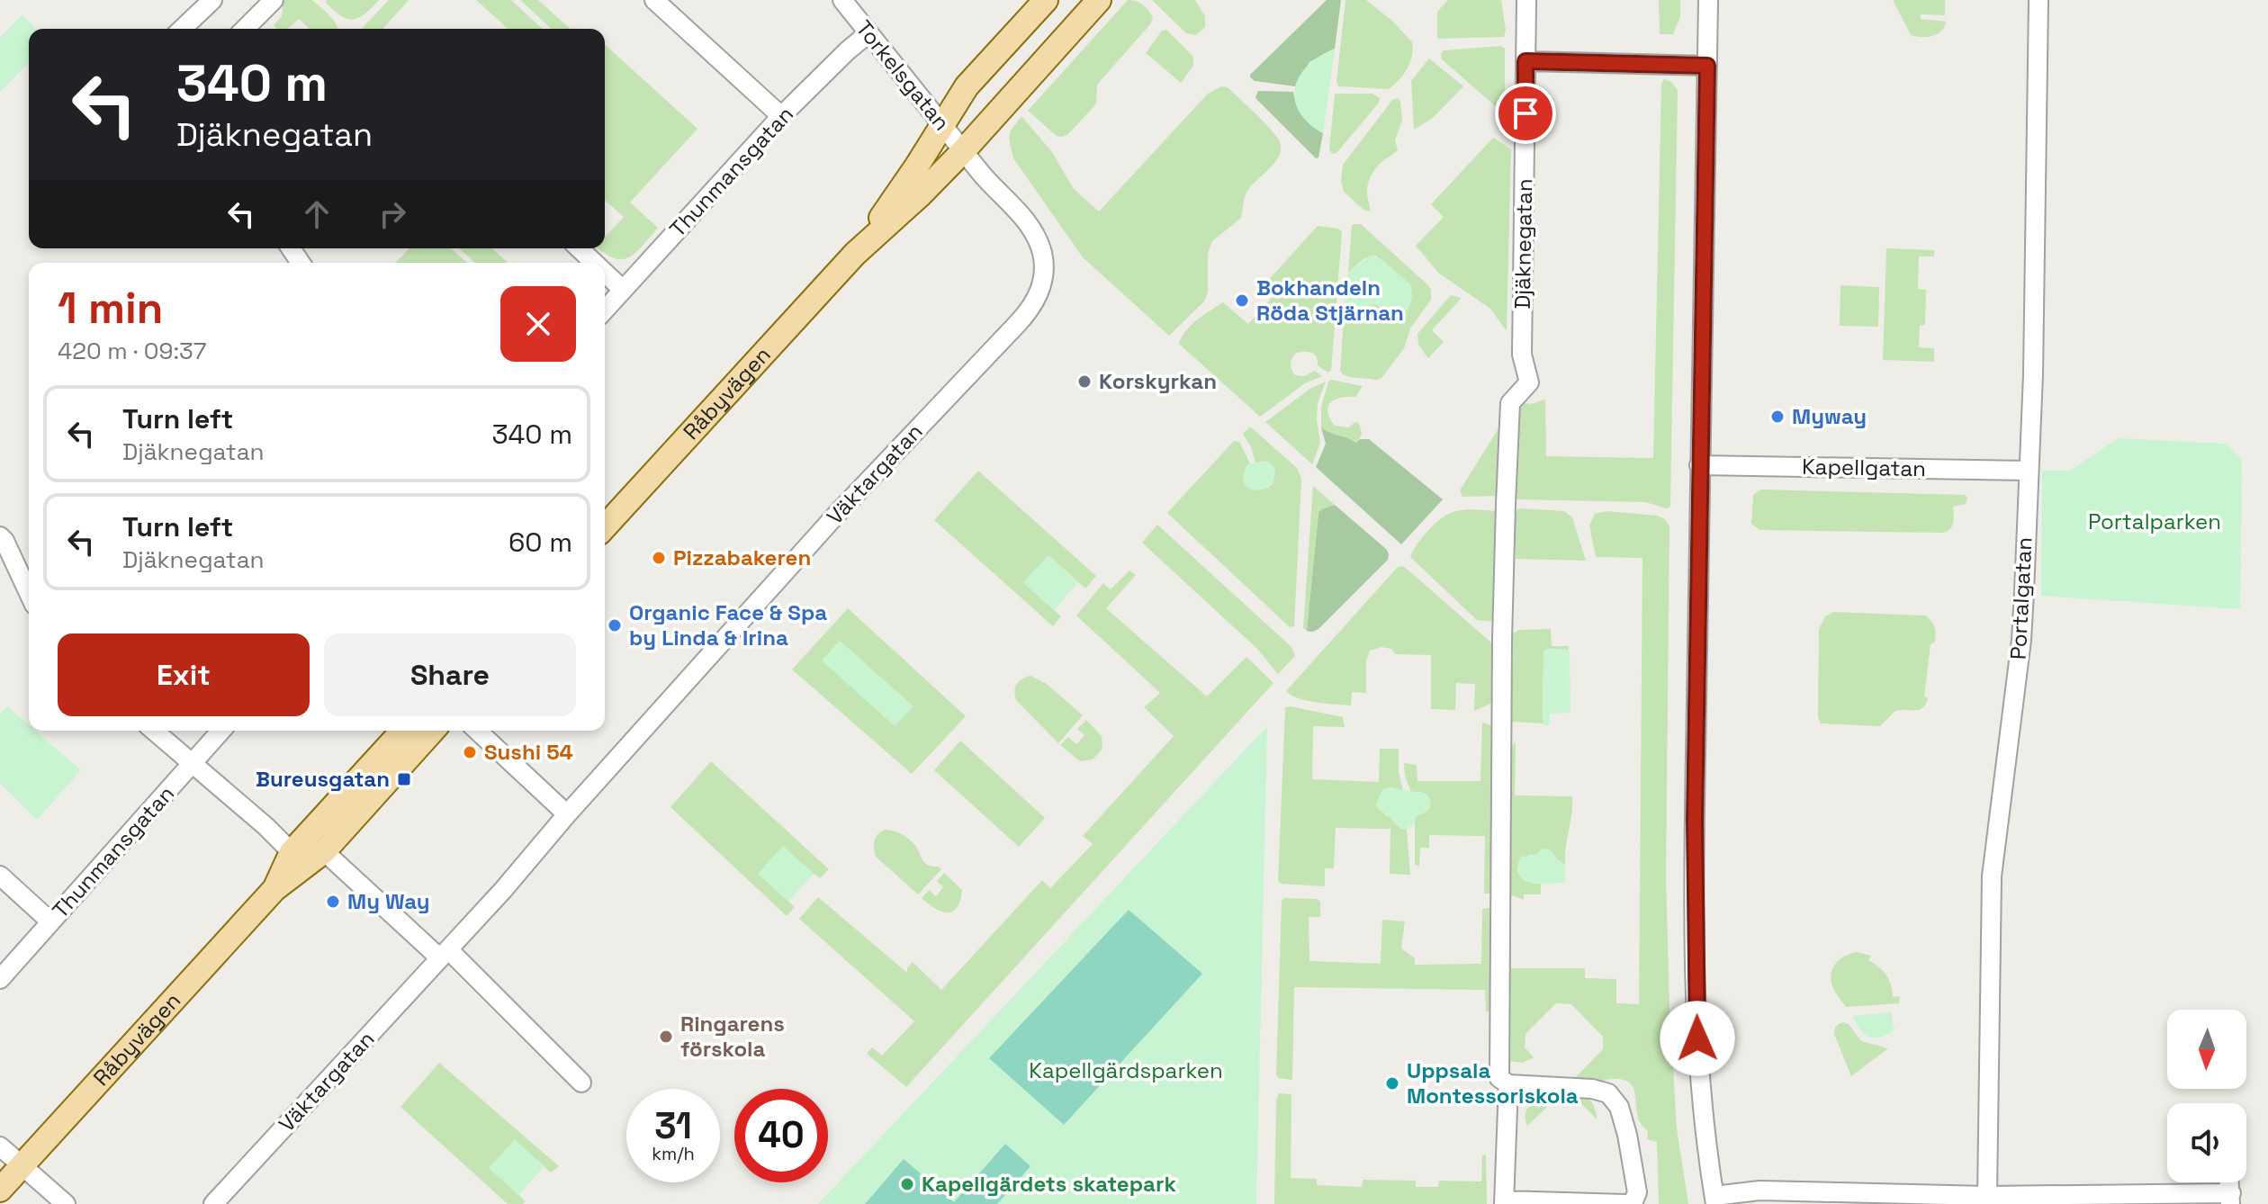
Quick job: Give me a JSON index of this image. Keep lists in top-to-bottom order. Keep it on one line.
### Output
{"streets":{"main road":["Råbyvägen"],"street":["Torkelsgatan","Thunmansgatan","Djäknegatan","Kapellgatan","Väktargatan","Portalgatan"]},"crossings":[["Torkelsgatan","Thunmansgatan"],["Torkelsgatan","Råbyvägen"],["Torkelsgatan","Väktargatan"],["Råbyvägen","Väktargatan"],["Kapellgatan","Portalgatan"]],"parks":["Portalparken","Kapellgärdsparken"],"places":{"other":["Bokhandeln Röda Stjärnan","Korskyrkan","Myway","Pizzabakeren","Organic Face & Spa by Linda & Irina","Sushi 54","My Way","Ringarens förskola","Uppsala Montessoriskola","Kapellgärdets skatepark"],"transit":["Bureusgatan"]},"north":"bottom","page":{"turn":["340 m","Djäknegatan"],"heading":["1 min","420 m · 09:37"],"list":[{"name":"Turn left","note":"Djäknegatan","value":"340 m"},{"name":"Turn left","note":"Djäknegatan","value":"60 m"}],"buttons":["Exit","Share"],"speed":"31 km/h","limit":"40"}}
